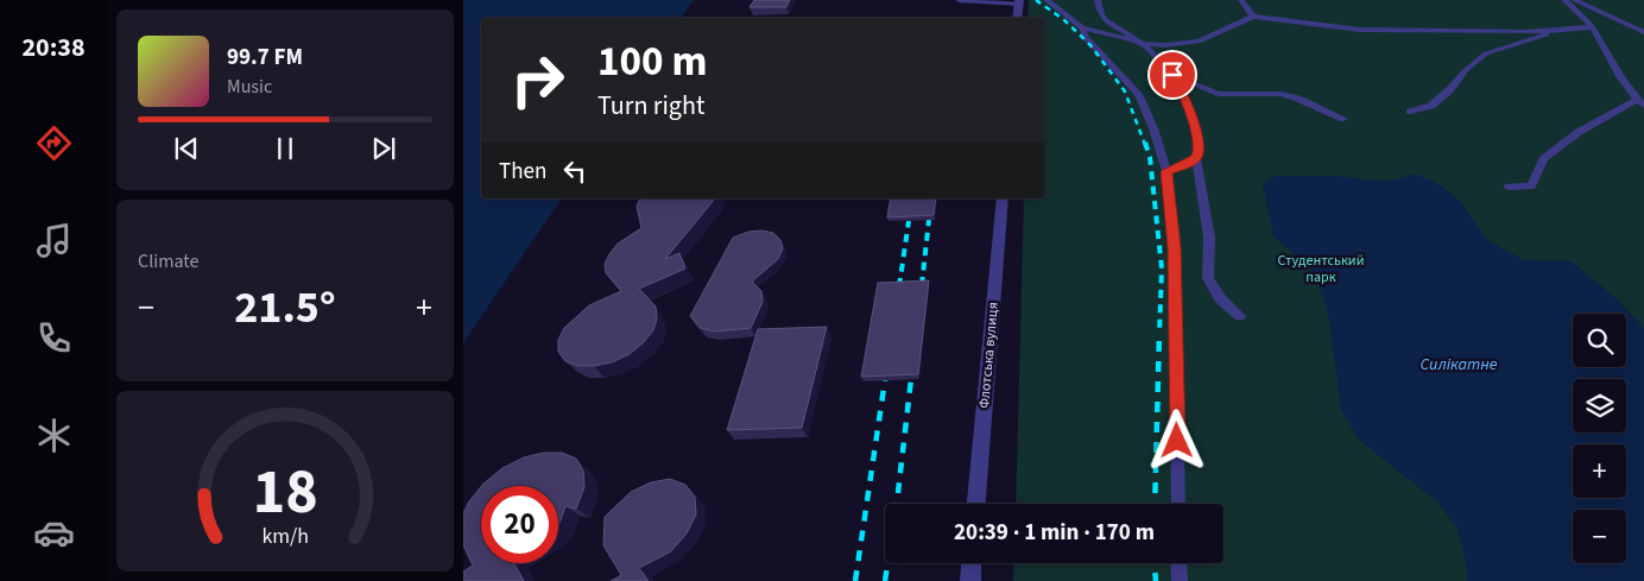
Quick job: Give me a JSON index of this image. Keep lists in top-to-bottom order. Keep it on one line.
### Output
{"streets":{"street":["Флотська вулиця"]},"water":["Силікатне"],"parks":["Студентський парк"],"page":{"tabs":"20:38","turn":["100 m","Turn right"],"song":["99.7 FM","Music"],"then":"Then","tile":"Climate","heat":["−","21.5°","+"],"map_buttons":["+","−"],"limit":"20","trip":"20:39 · 1 min · 170 m","gauge":["18","km/h"]}}
